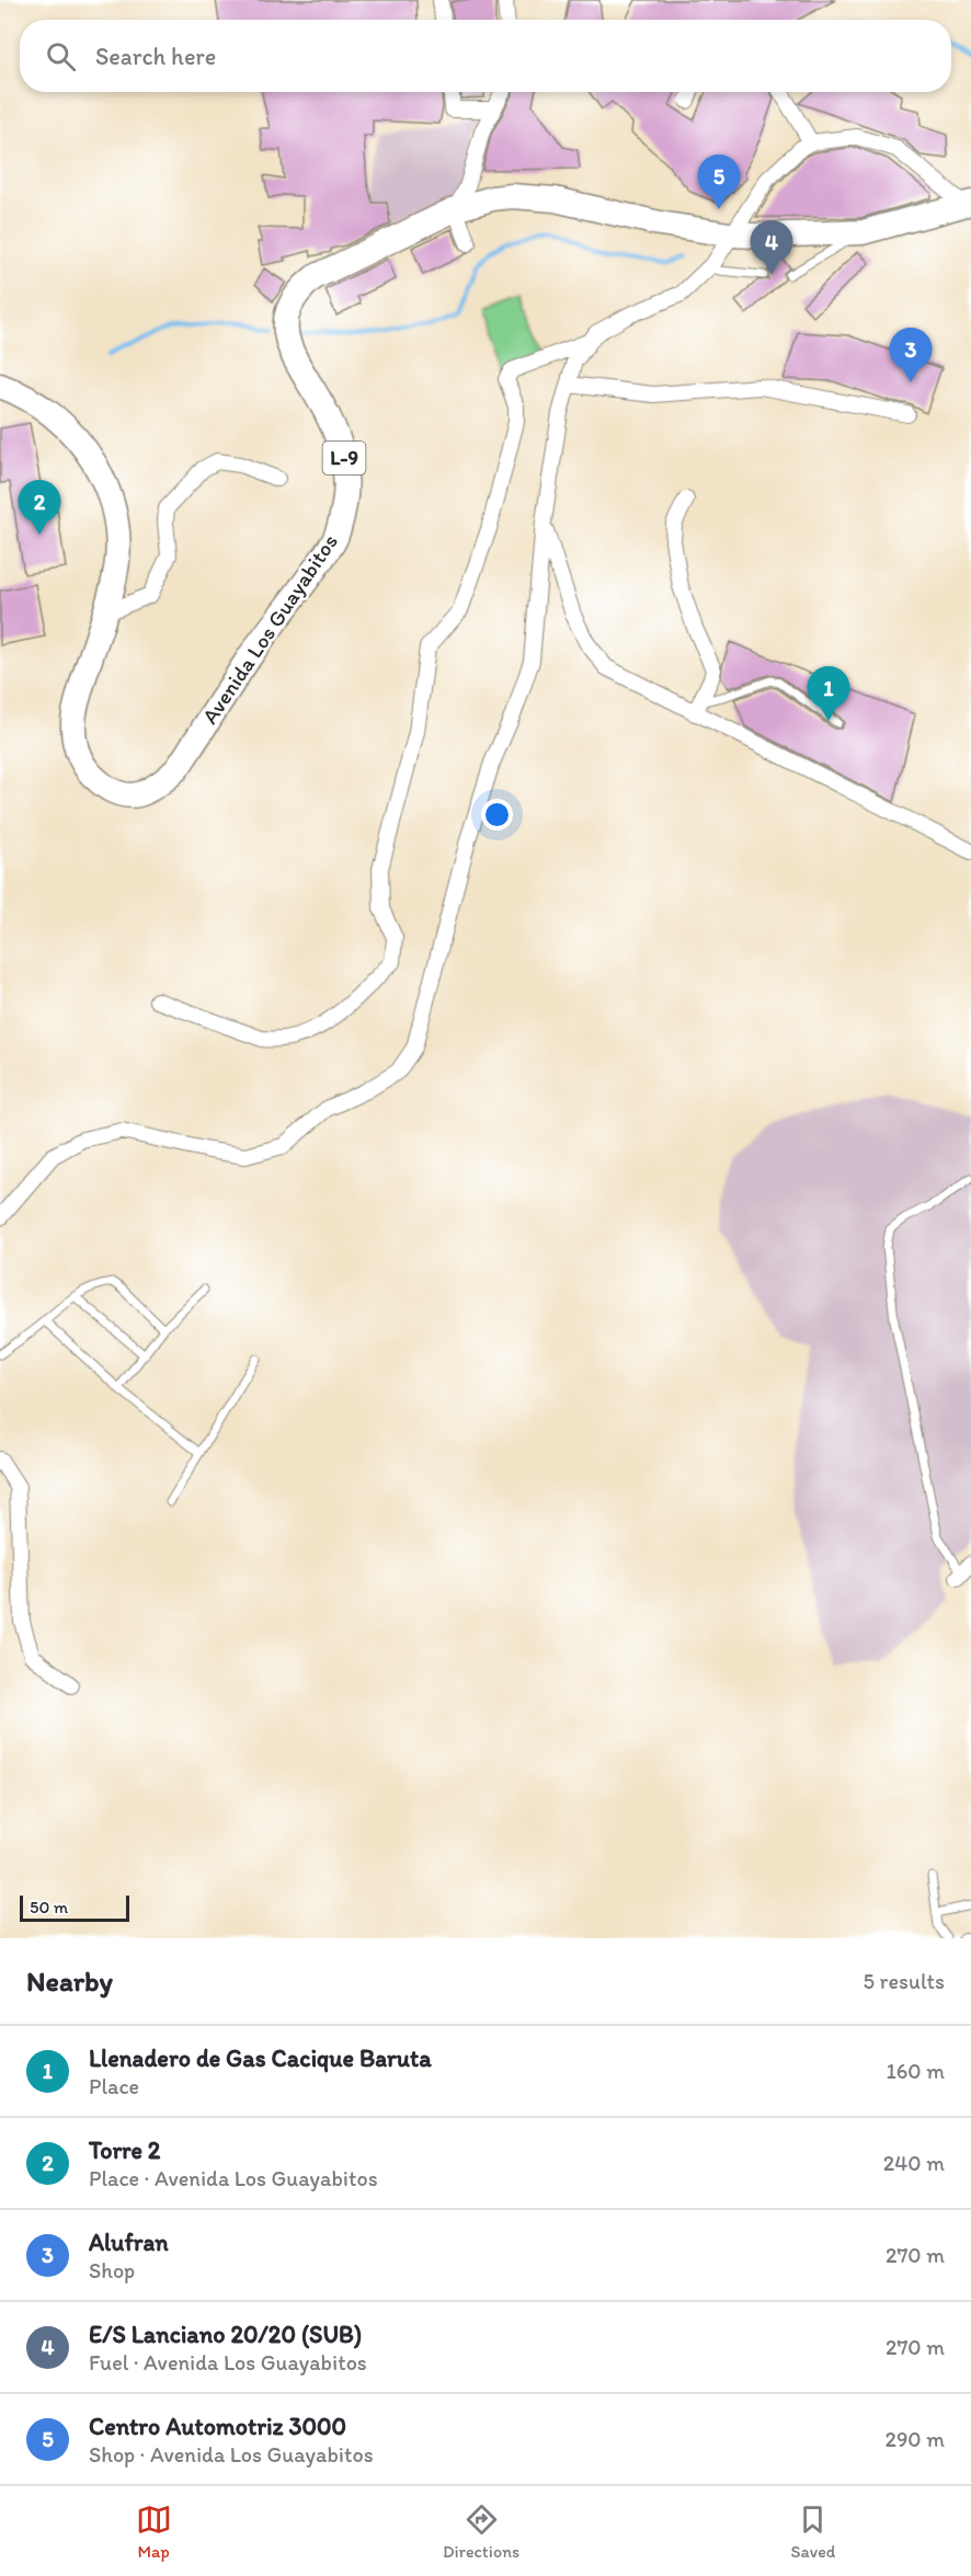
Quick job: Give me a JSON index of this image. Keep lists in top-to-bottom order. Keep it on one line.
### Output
{"streets":{"main road":["L-9","Avenida Los Guayabitos"]},"scale_bar":"50 m","page":{"search":"Search here","pins":["5","4","3","2","1"],"scale":"50 m","heading":["Nearby","5 results"],"list":[{"mark":"1","name":"Llenadero de Gas Cacique Baruta","note":"Place","value":"160 m"},{"mark":"2","name":"Torre 2","note":"Place · Avenida Los Guayabitos","value":"240 m"},{"mark":"3","name":"Alufran","note":"Shop","value":"270 m"},{"mark":"4","name":"E/S Lanciano 20/20 (SUB)","note":"Fuel · Avenida Los Guayabitos","value":"270 m"},{"mark":"5","name":"Centro Automotriz 3000","note":"Shop · Avenida Los Guayabitos","value":"290 m"}],"nav":["Map","Directions","Saved"]}}
